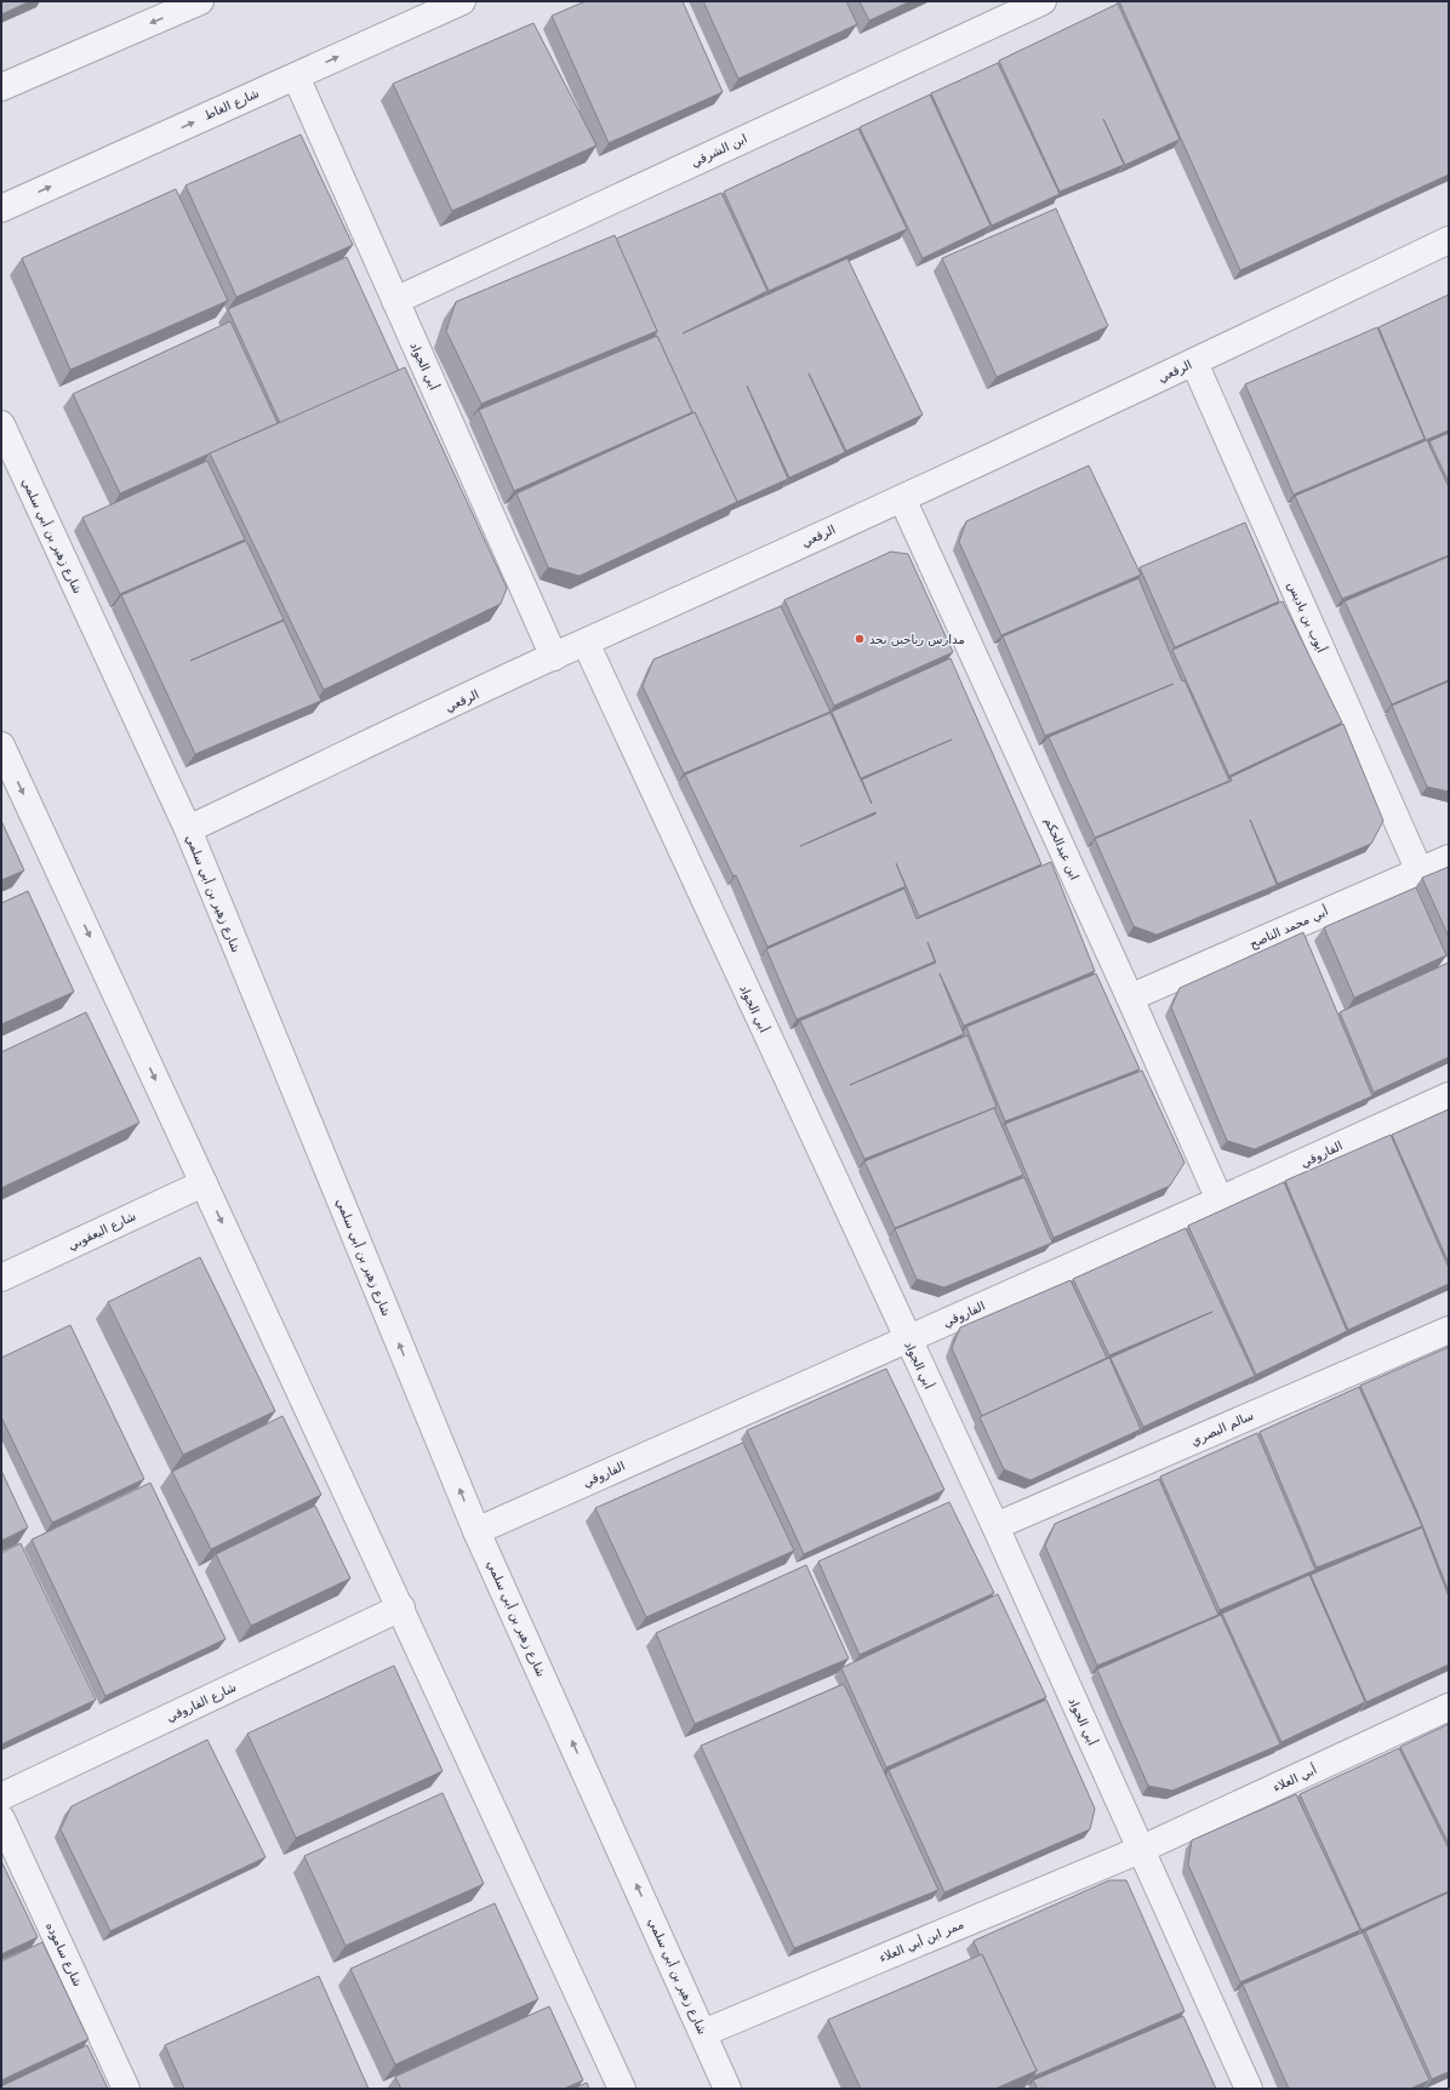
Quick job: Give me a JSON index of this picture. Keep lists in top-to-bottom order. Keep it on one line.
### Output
{"streets":{"street":["شارع الغاط","ابن الشرقي","أبي الجواد","الرقعي","شارع زهير بن أبي سلمي","أيوب بن باديس","ابن عبدالحكم","أبي محمد الناصح","الفاروقي","شارع اليعقوبي","سالم البصري","شارع الفاروقي","أبي العلاء","ممر ابن أبي العلاء","شارع ساموده"]},"crossings":[["شارع الغاط","أبي الجواد"],["ابن الشرقي","أبي الجواد"],["أبي الجواد","الرقعي"],["أبي الجواد","الفاروقي"],["أبي الجواد","سالم البصري"],["أبي الجواد","أبي العلاء"],["أبي الجواد","ممر ابن أبي العلاء"],["الرقعي","شارع زهير بن أبي سلمي"],["الرقعي","أيوب بن باديس"],["الرقعي","ابن عبدالحكم"],["شارع زهير بن أبي سلمي","الفاروقي"],["شارع زهير بن أبي سلمي","ممر ابن أبي العلاء"],["أيوب بن باديس","أبي محمد الناصح"],["ابن عبدالحكم","أبي محمد الناصح"],["ابن عبدالحكم","الفاروقي"],["أبي العلاء","ممر ابن أبي العلاء"]],"places":["مدارس رياحين نجد"]}
